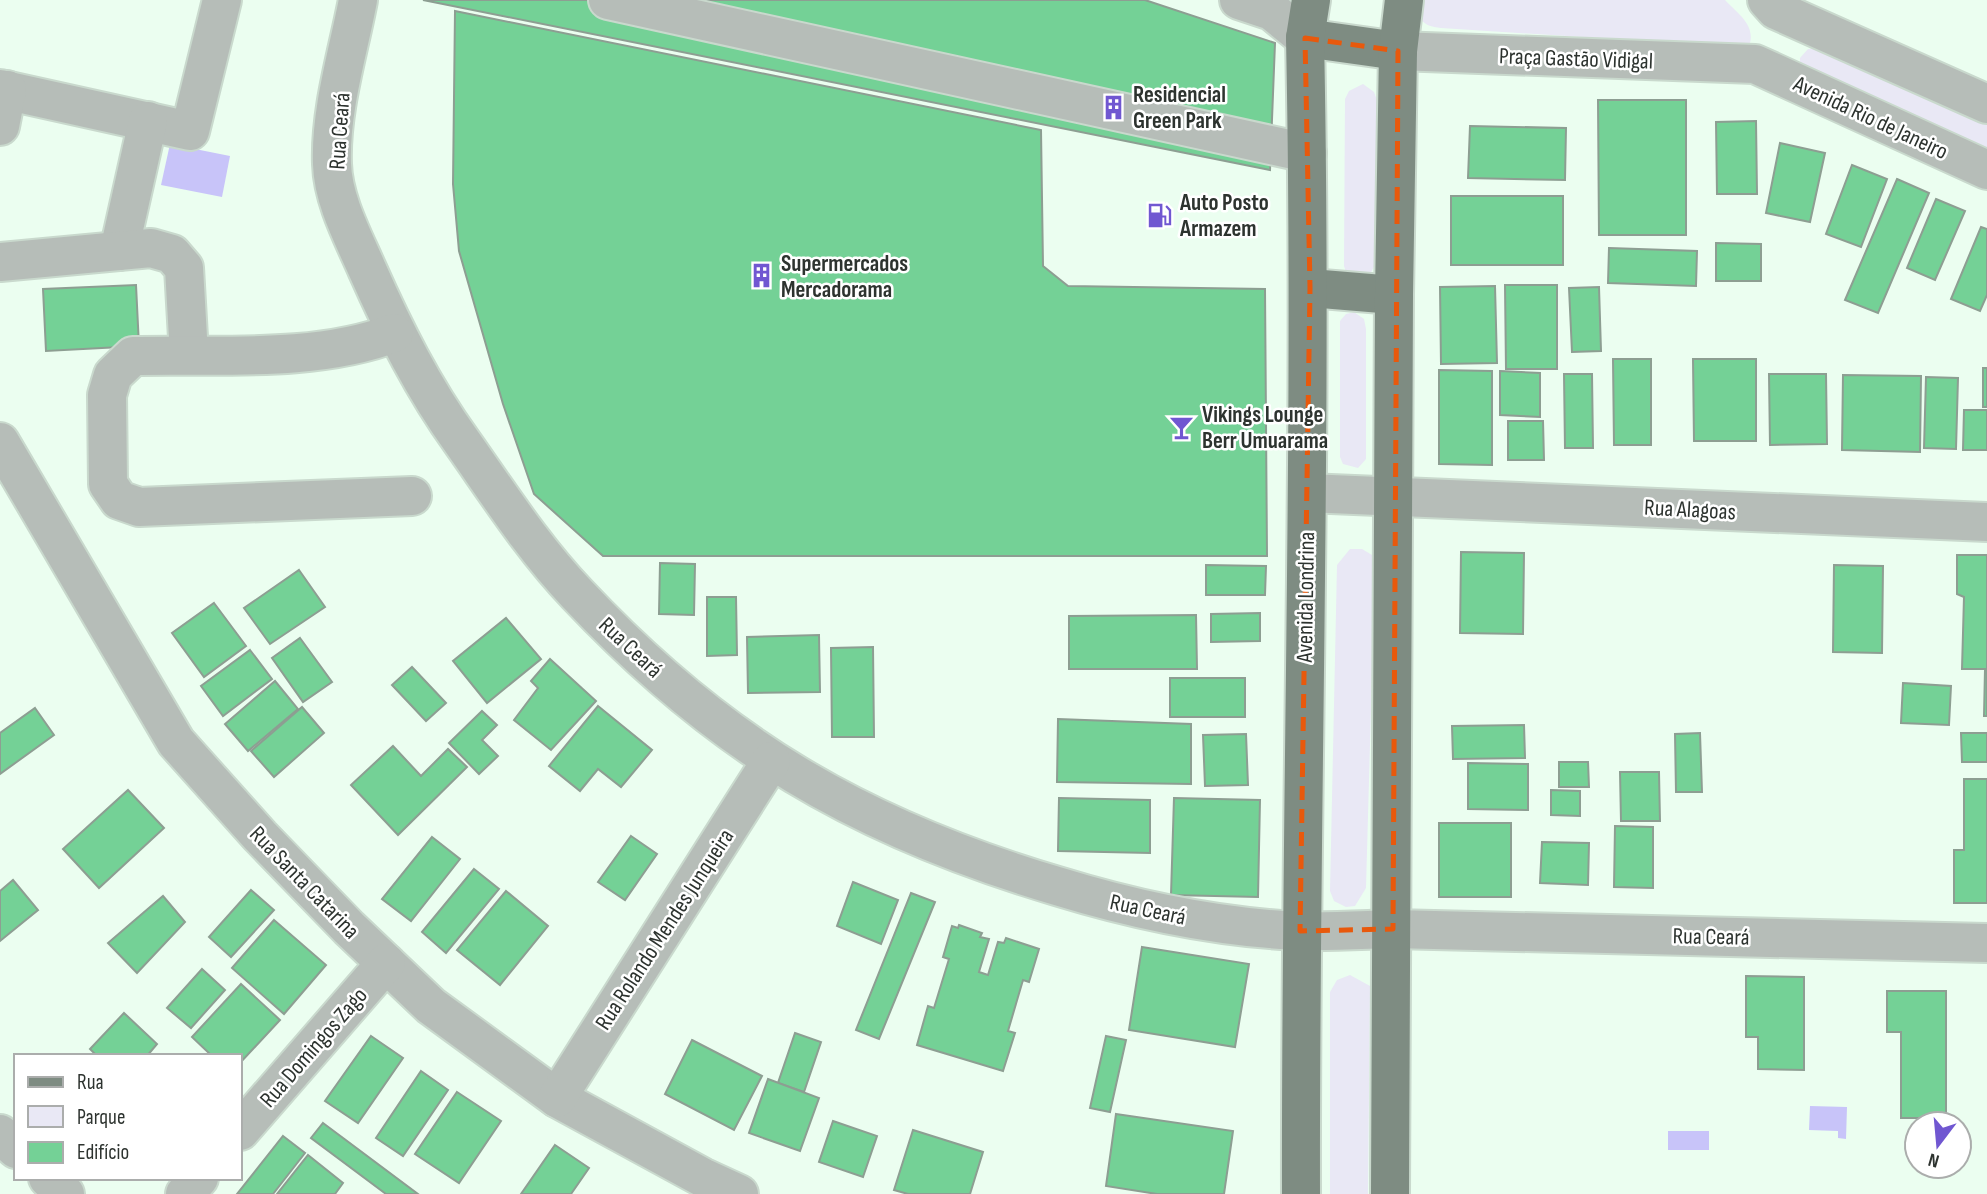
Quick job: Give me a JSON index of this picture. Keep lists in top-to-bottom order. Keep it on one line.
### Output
{"streets":{"main road":["Avenida Londrina"],"street":["Praça Gastão Vidigal","Avenida Rio de Janeiro","Rua Ceará","Rua Alagoas","Rua Santa Catarina","Rua Rolando Mendes Junqueira","Rua Domingos Zago"]},"crossings":[["Praça Gastão Vidigal","Avenida Rio de Janeiro"],["Rua Ceará","Avenida Londrina"],["Rua Ceará","Rua Rolando Mendes Junqueira"],["Rua Alagoas","Avenida Londrina"],["Rua Santa Catarina","Rua Rolando Mendes Junqueira"],["Rua Santa Catarina","Rua Domingos Zago"]],"places":{"building":["Residencial Green Park","Supermercados Mercadorama"],"fuel station":["Auto Posto Armazem"],"bar":["Vikings Lounge Berr Umuarama"]},"legend":["Rua","Parque","Edifício"],"north":"bottom"}
